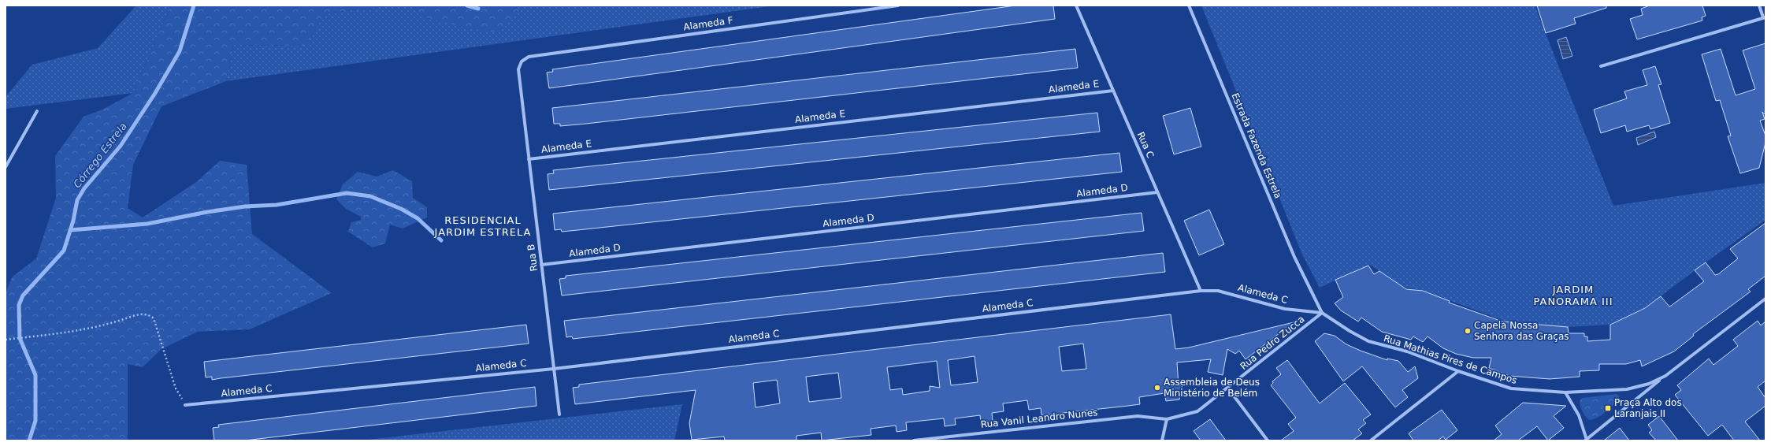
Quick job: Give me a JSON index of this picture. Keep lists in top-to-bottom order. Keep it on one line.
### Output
{"streets":{"street":["Alameda F","Alameda E","Rua C","Estrada Fazenda Estrela","Alameda D","Rua B","Alameda C","Rua Pedro Zucca","Rua Mathias Pires de Campos","Rua Vanil Leandro Nunes"]},"crossings":[["Alameda F","Rua B"],["Alameda E","Rua C"],["Alameda E","Rua B"],["Rua C","Alameda D"],["Rua C","Alameda C"],["Estrada Fazenda Estrela","Rua Mathias Pires de Campos"],["Alameda D","Rua B"],["Rua B","Alameda C"],["Alameda C","Rua Pedro Zucca"],["Alameda C","Rua Mathias Pires de Campos"],["Rua Pedro Zucca","Rua Mathias Pires de Campos"],["Rua Pedro Zucca","Rua Vanil Leandro Nunes"]],"districts":["RESIDENCIAL JARDIM ESTRELA","JARDIM PANORAMA III"],"water":["Córrego Estrela"],"places":{"other":["Capela Nossa Senhora das Graças","Assembleia de Deus Ministério de Belém"],"transit":["Praça Alto dos Laranjais II"]}}
